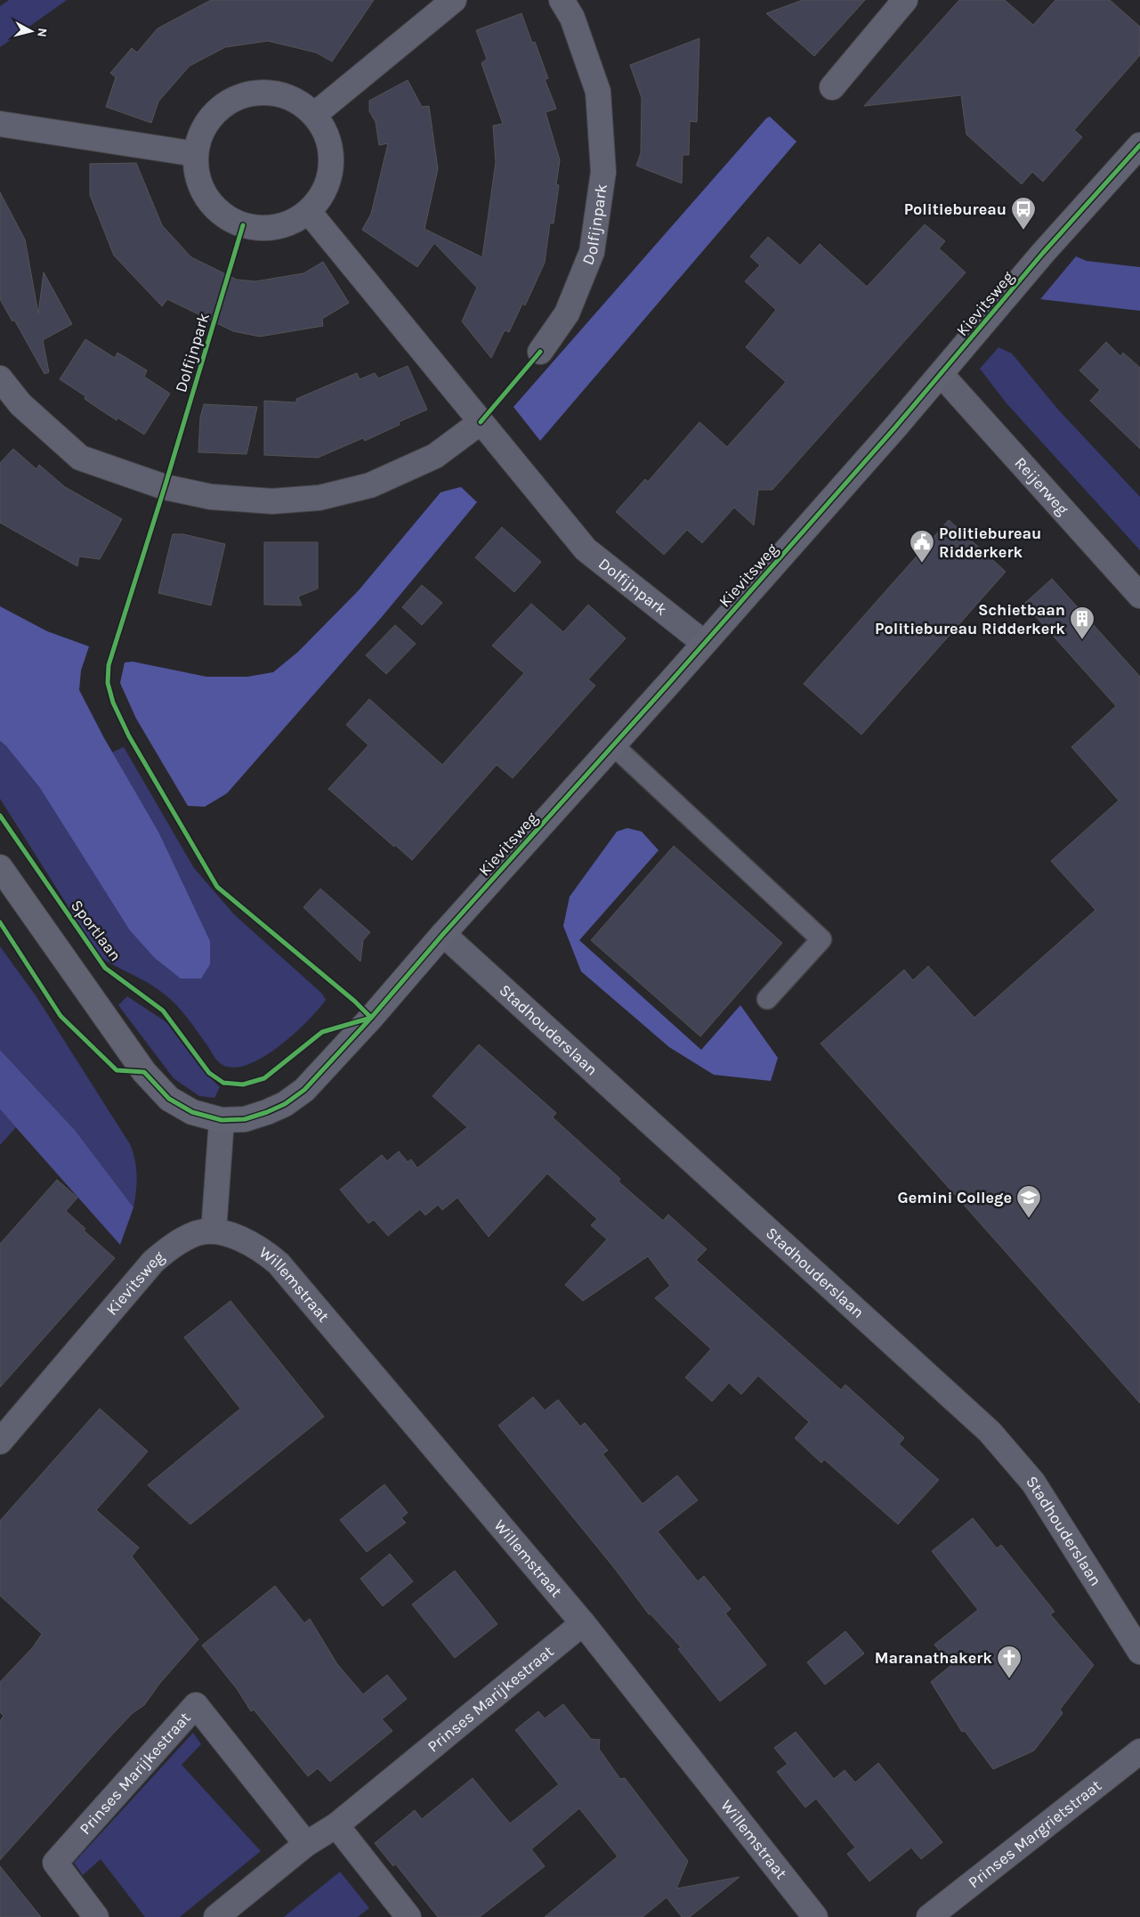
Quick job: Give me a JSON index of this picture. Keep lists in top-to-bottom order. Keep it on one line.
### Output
{"streets":{"street":["Dolfijnpark","Kievitsweg","Reijerweg","Stadhouderslaan","Willemstraat","Prinses Marijkestraat","Prinses Margrietstraat"],"cycle path":["Sportlaan"]},"crossings":[["Dolfijnpark","Kievitsweg"],["Kievitsweg","Reijerweg"],["Kievitsweg","Stadhouderslaan"],["Kievitsweg","Willemstraat"],["Willemstraat","Prinses Marijkestraat"]],"places":{"bus stop":["Politiebureau"],"public building":["Politiebureau Ridderkerk"],"building":["Schietbaan Politiebureau Ridderkerk"],"school or university":["Gemini College"],"church":["Maranathakerk"]},"north":"right"}
